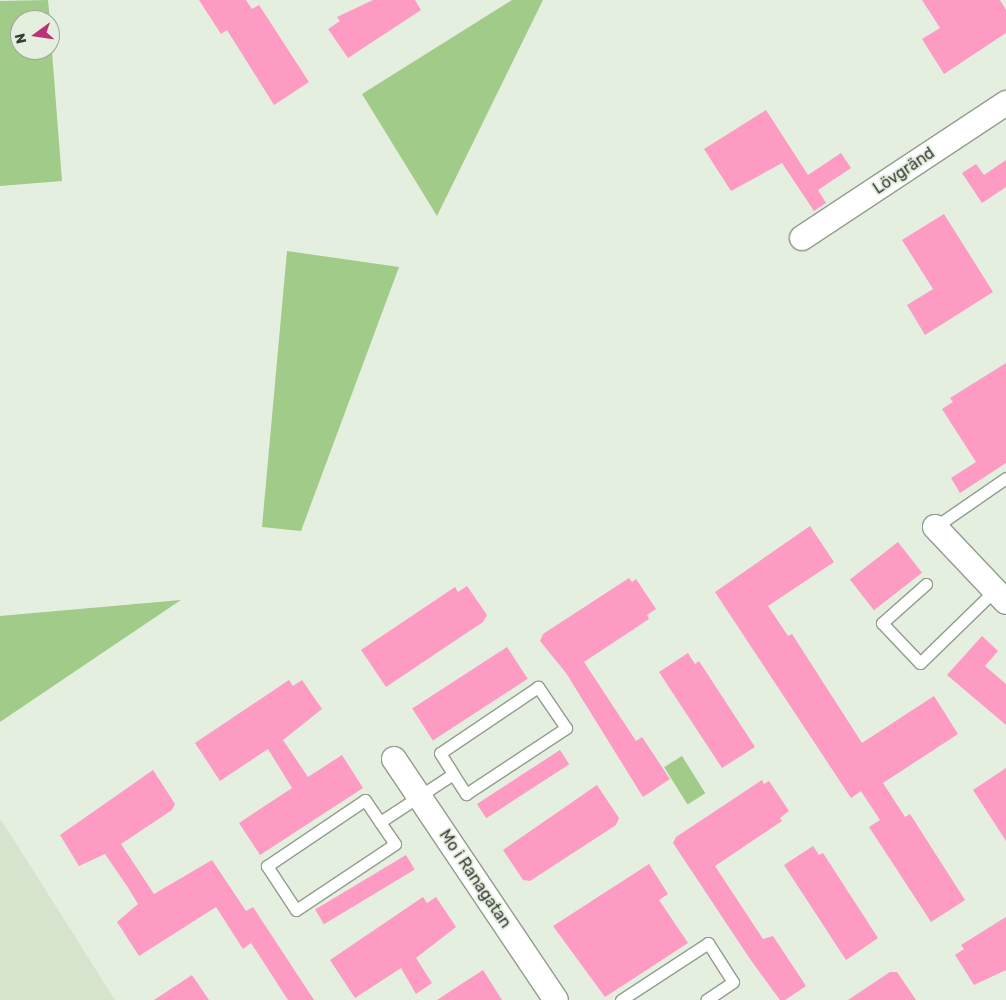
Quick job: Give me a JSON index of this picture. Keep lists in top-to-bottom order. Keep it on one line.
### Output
{"streets":{"street":["Lövgränd","Mo i Ranagatan"]},"north":"left"}
